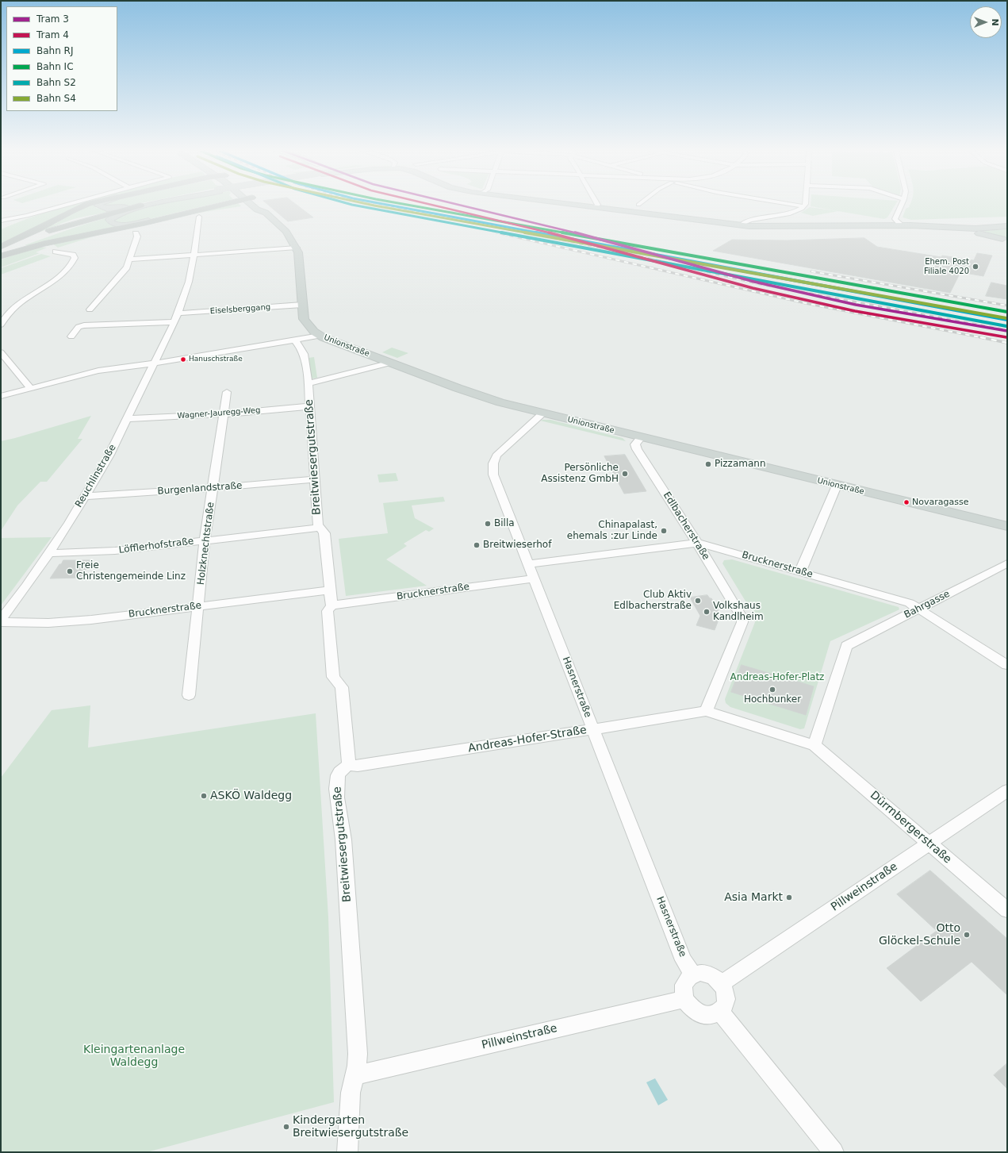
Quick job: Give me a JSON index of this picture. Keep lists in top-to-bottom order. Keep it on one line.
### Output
{"streets":{"main road":["Unionstraße"],"street":["Eiselsberggang","Wagner-Jauregg-Weg","Breitwiesergutstraße","Reuchlinstraße","Burgenlandstraße","Edlbacherstraße","Holzknechtstraße","Löfflerhofstraße","Brucknerstraße","Bahrgasse","Hasnerstraße","Andreas-Hofer-Straße","Dürrnbergerstraße","Pillweinstraße"]},"crossings":[["Eiselsberggang","Unionstraße"],["Eiselsberggang","Reuchlinstraße"],["Unionstraße","Edlbacherstraße"],["Unionstraße","Hasnerstraße"],["Wagner-Jauregg-Weg","Breitwiesergutstraße"],["Wagner-Jauregg-Weg","Reuchlinstraße"],["Wagner-Jauregg-Weg","Holzknechtstraße"],["Breitwiesergutstraße","Burgenlandstraße"],["Breitwiesergutstraße","Löfflerhofstraße"],["Breitwiesergutstraße","Brucknerstraße"],["Breitwiesergutstraße","Andreas-Hofer-Straße"],["Breitwiesergutstraße","Pillweinstraße"],["Reuchlinstraße","Burgenlandstraße"],["Reuchlinstraße","Löfflerhofstraße"],["Burgenlandstraße","Holzknechtstraße"],["Edlbacherstraße","Brucknerstraße"],["Edlbacherstraße","Andreas-Hofer-Straße"],["Holzknechtstraße","Löfflerhofstraße"],["Holzknechtstraße","Brucknerstraße"],["Brucknerstraße","Bahrgasse"],["Brucknerstraße","Hasnerstraße"],["Bahrgasse","Dürrnbergerstraße"],["Hasnerstraße","Andreas-Hofer-Straße"],["Hasnerstraße","Pillweinstraße"],["Dürrnbergerstraße","Pillweinstraße"]],"parks":["Andreas-Hofer-Platz","Kleingartenanlage Waldegg"],"places":["Ehem. Post Filiale 4020","Hanuschstraße","Pizzamann","Persönliche Assistenz GmbH","Novaragasse","Billa","Chinapalast, ehemals :zur Linde","Breitwieserhof","Freie Christengemeinde Linz","Club Aktiv Edlbacherstraße","Volkshaus Kandlheim","Hochbunker","ASKÖ Waldegg","Asia Markt","Otto Glöckel-Schule","Kindergarten Breitwiesergutstraße"],"lines":["tram line 3","tram line 4","rail line RJ","rail line IC","rail line S2","rail line S4"],"legend":["Tram 3","Tram 4","Bahn RJ","Bahn IC","Bahn S2","Bahn S4"],"north":"right"}
